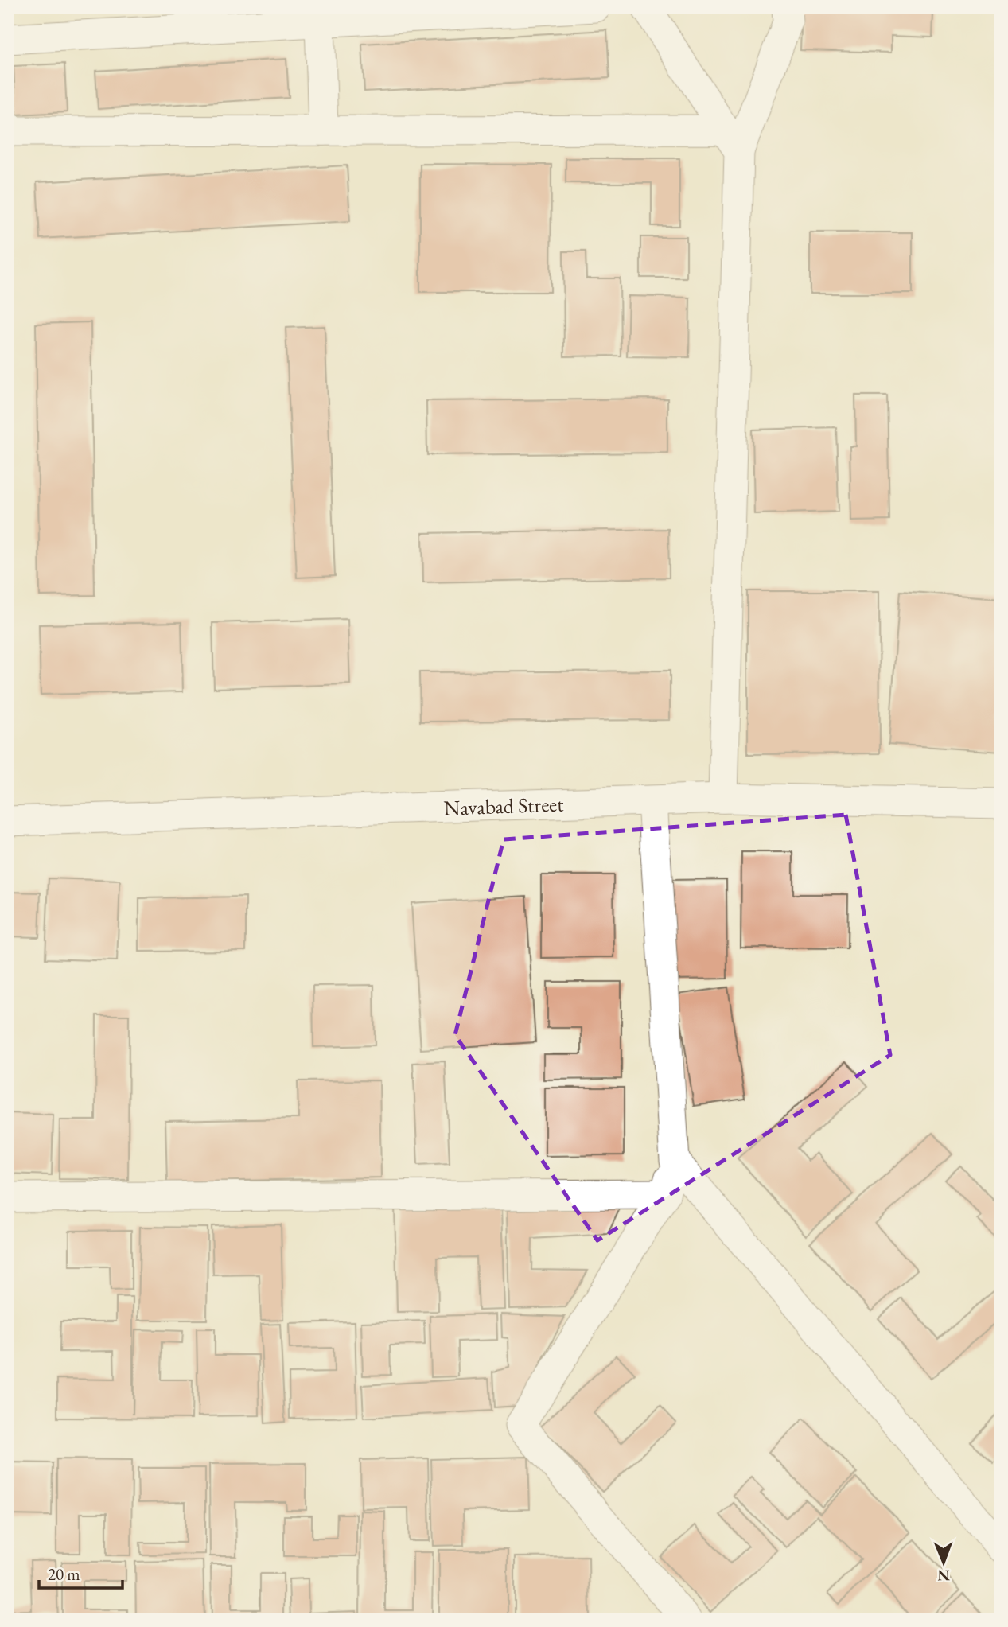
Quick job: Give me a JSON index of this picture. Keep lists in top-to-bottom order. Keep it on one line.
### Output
{"streets":{"street":["Navabad Street"]},"scale_bar":"20 m","north":"bottom"}
